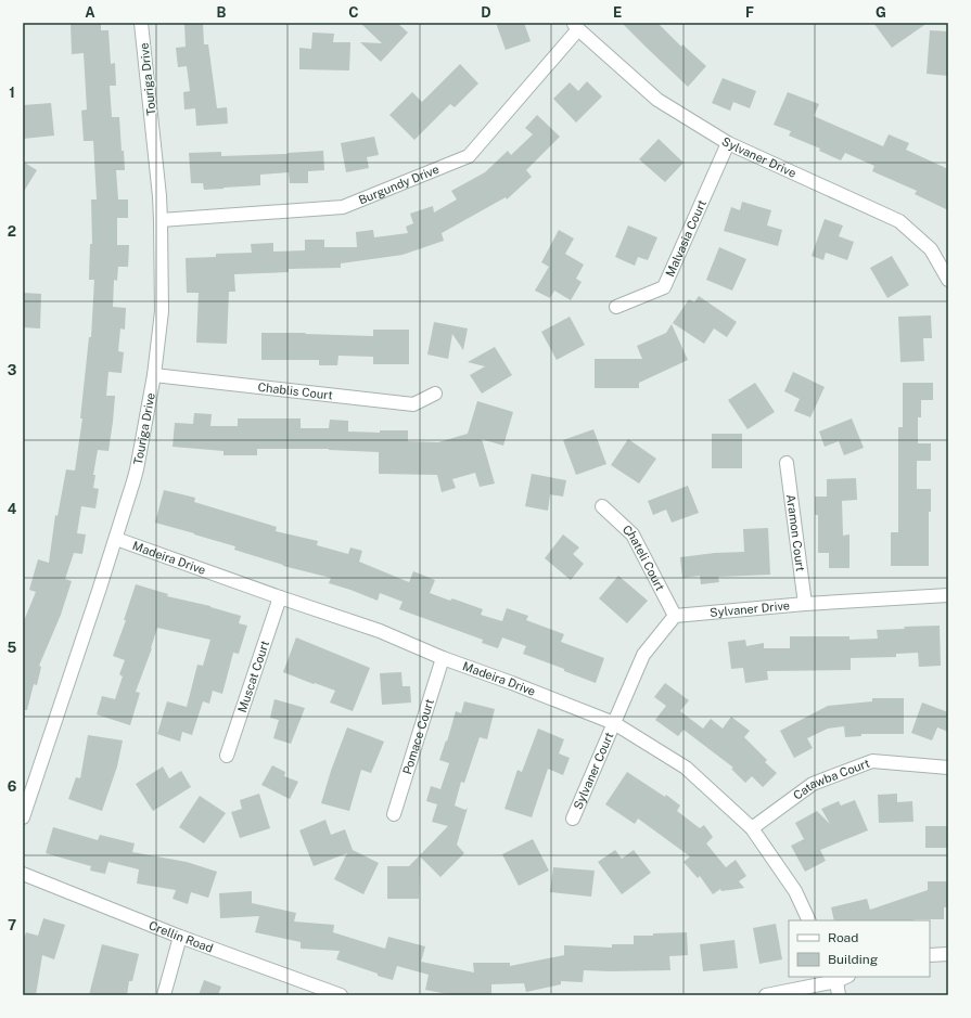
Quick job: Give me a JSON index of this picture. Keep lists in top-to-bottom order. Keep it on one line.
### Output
{"streets":{"street":["Touriga Drive","Sylvaner Drive","Burgundy Drive","Malvasia Court","Chablis Court","Aramon Court","Madeira Drive","Chateli Court","Muscat Court","Pomace Court","Sylvaner Court","Catawba Court","Crellin Road"]},"crossings":[["Touriga Drive","Burgundy Drive"],["Touriga Drive","Chablis Court"],["Touriga Drive","Madeira Drive"],["Sylvaner Drive","Burgundy Drive"],["Sylvaner Drive","Malvasia Court"],["Sylvaner Drive","Aramon Court"],["Sylvaner Drive","Chateli Court"],["Madeira Drive","Muscat Court"],["Madeira Drive","Pomace Court"],["Madeira Drive","Sylvaner Court"],["Madeira Drive","Catawba Court"]],"legend":["Road","Building"],"grid":{"columns":["A","B","C","D","E","F","G"],"rows":["1","2","3","4","5","6","7"]}}
